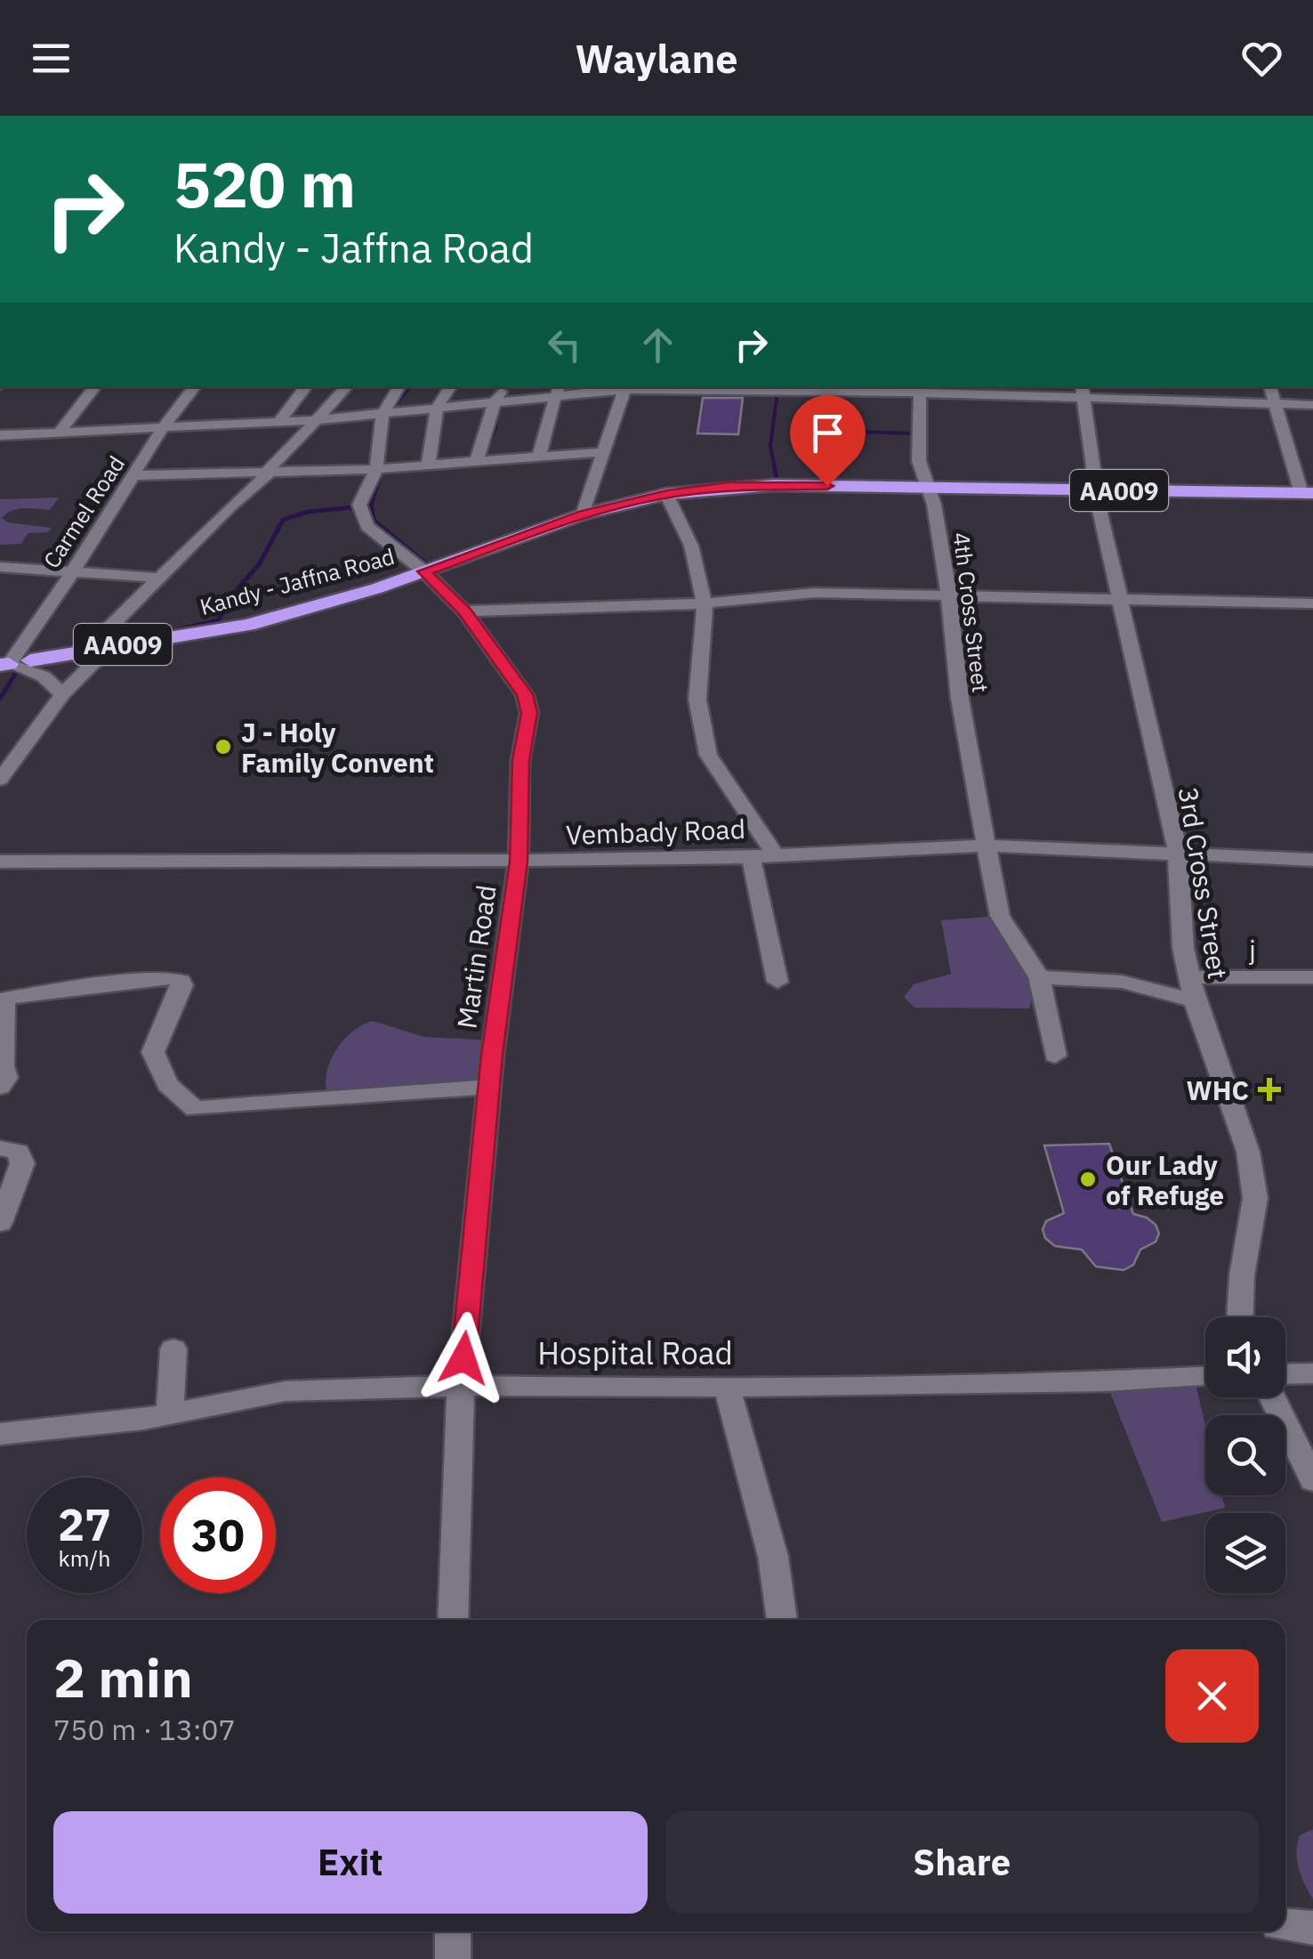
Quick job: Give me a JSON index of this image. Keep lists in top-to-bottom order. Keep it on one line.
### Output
{"streets":{"highway":["AA009","Kandy - Jaffna Road"],"street":["Carmel Road","4th Cross Street","Vembady Road","3rd Cross Street","j","Martin Road","Hospital Road"]},"crossings":[["Carmel Road","Kandy - Jaffna Road"],["Kandy - Jaffna Road","4th Cross Street"],["Kandy - Jaffna Road","3rd Cross Street"],["Kandy - Jaffna Road","Martin Road"],["4th Cross Street","Vembady Road"],["Vembady Road","3rd Cross Street"],["Vembady Road","Martin Road"],["3rd Cross Street","j"],["Martin Road","Hospital Road"]],"places":{"other":["J - Holy Family Convent","Our Lady of Refuge"],"health":["WHC"]},"page":{"header":"Waylane","turn":["520 m","Kandy - Jaffna Road"],"speed":"27 km/h","limit":"30","heading":["2 min","750 m · 13:07"],"buttons":["Exit","Share"]}}
